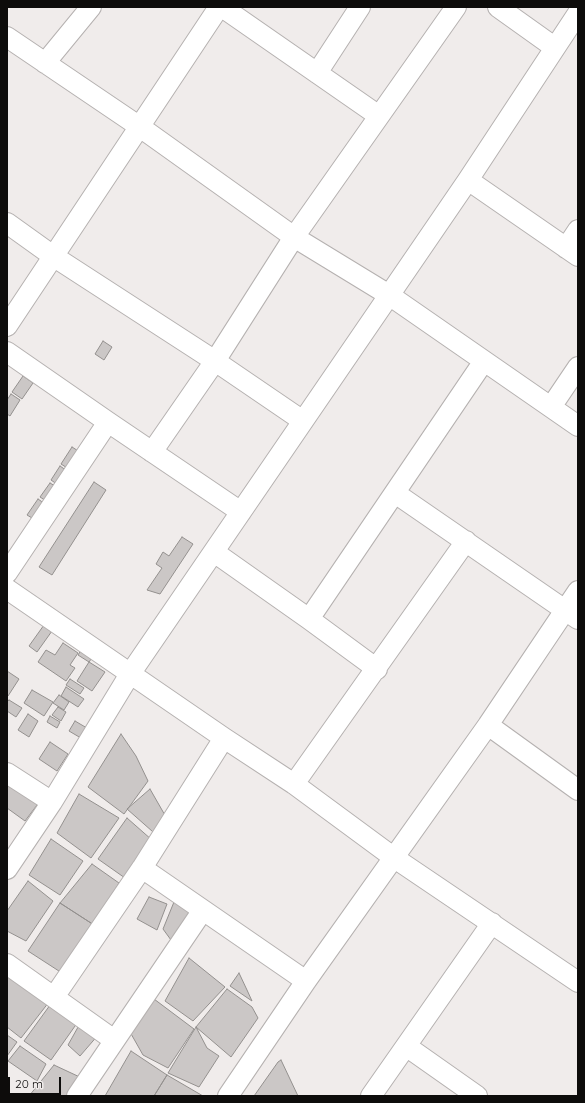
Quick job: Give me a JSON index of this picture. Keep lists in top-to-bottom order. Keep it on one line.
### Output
{"scale_bar":"20 m"}
